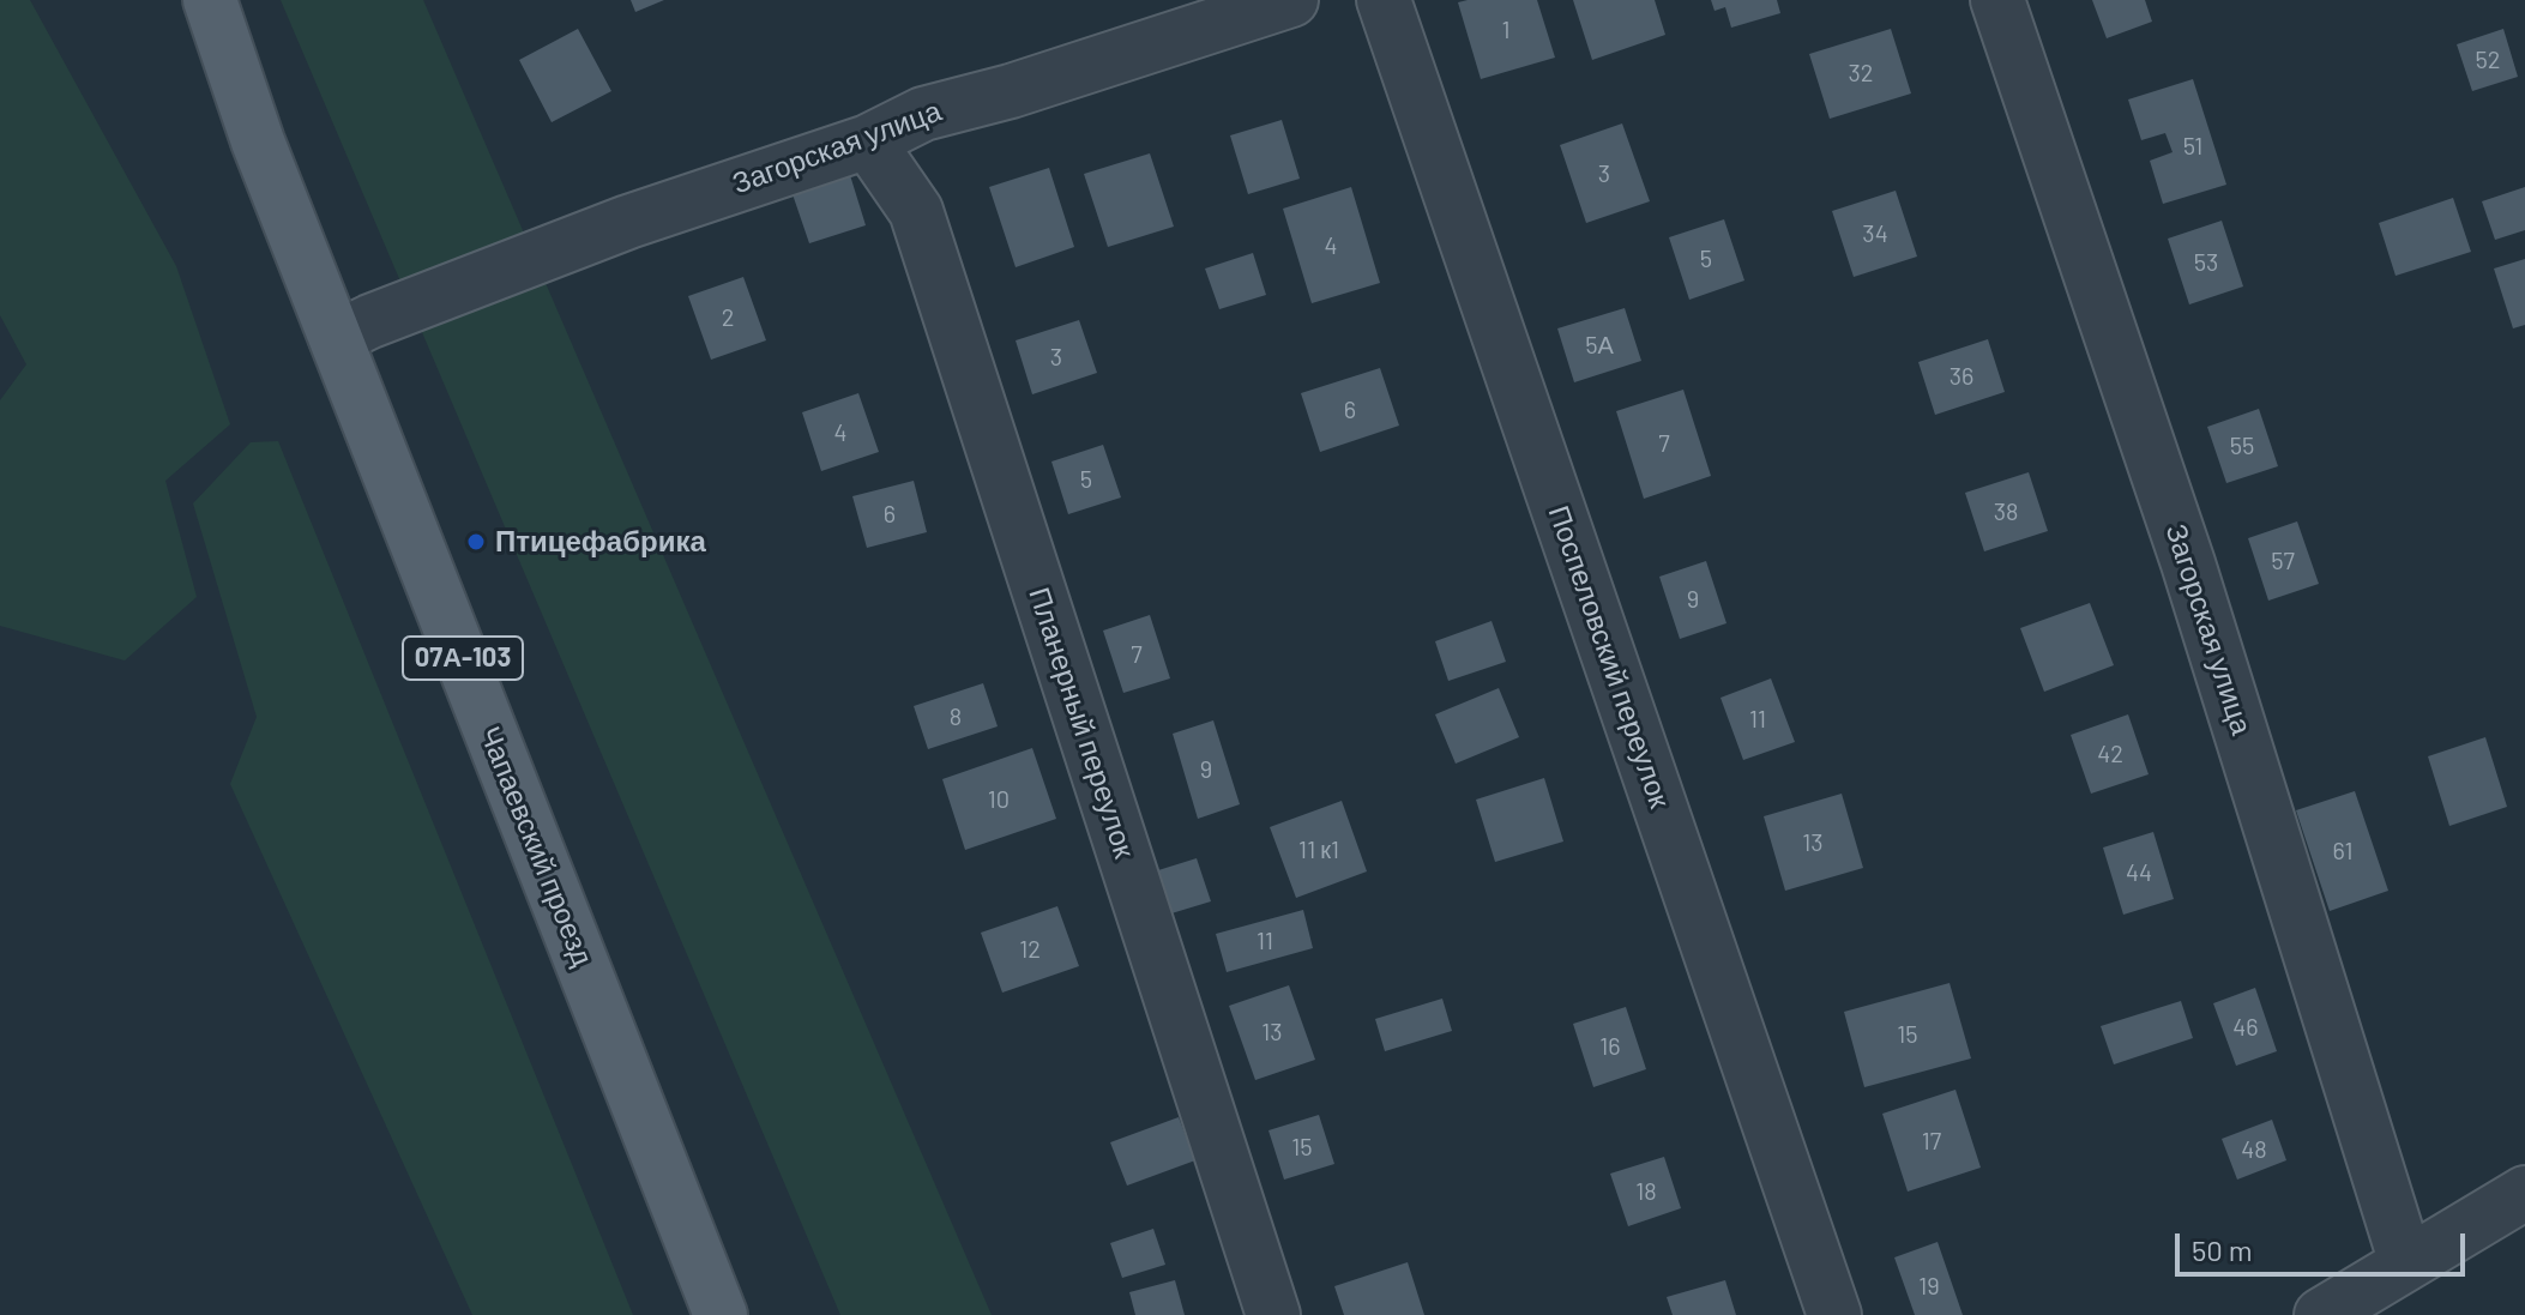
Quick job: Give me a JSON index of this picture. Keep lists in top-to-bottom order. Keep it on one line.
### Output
{"streets":{"main road":["07А-103","Чапаевский проезд"],"street":["Загорская улица","Поспеловский переулок","Планерный переулок"]},"crossings":[["Загорская улица","Планерный переулок"],["Загорская улица","Чапаевский проезд"]],"places":["Птицефабрика"],"house_numbers":["1","52","32","51","3","34","4","5","53","2","5А","3","36","6","4","7","55","5","38","6","57","9","7","8","11","42","9","10","13","11 к1","61","44","11","12","46","13","15","16","17","15","48","18","19"],"scale_bar":"50 m"}
